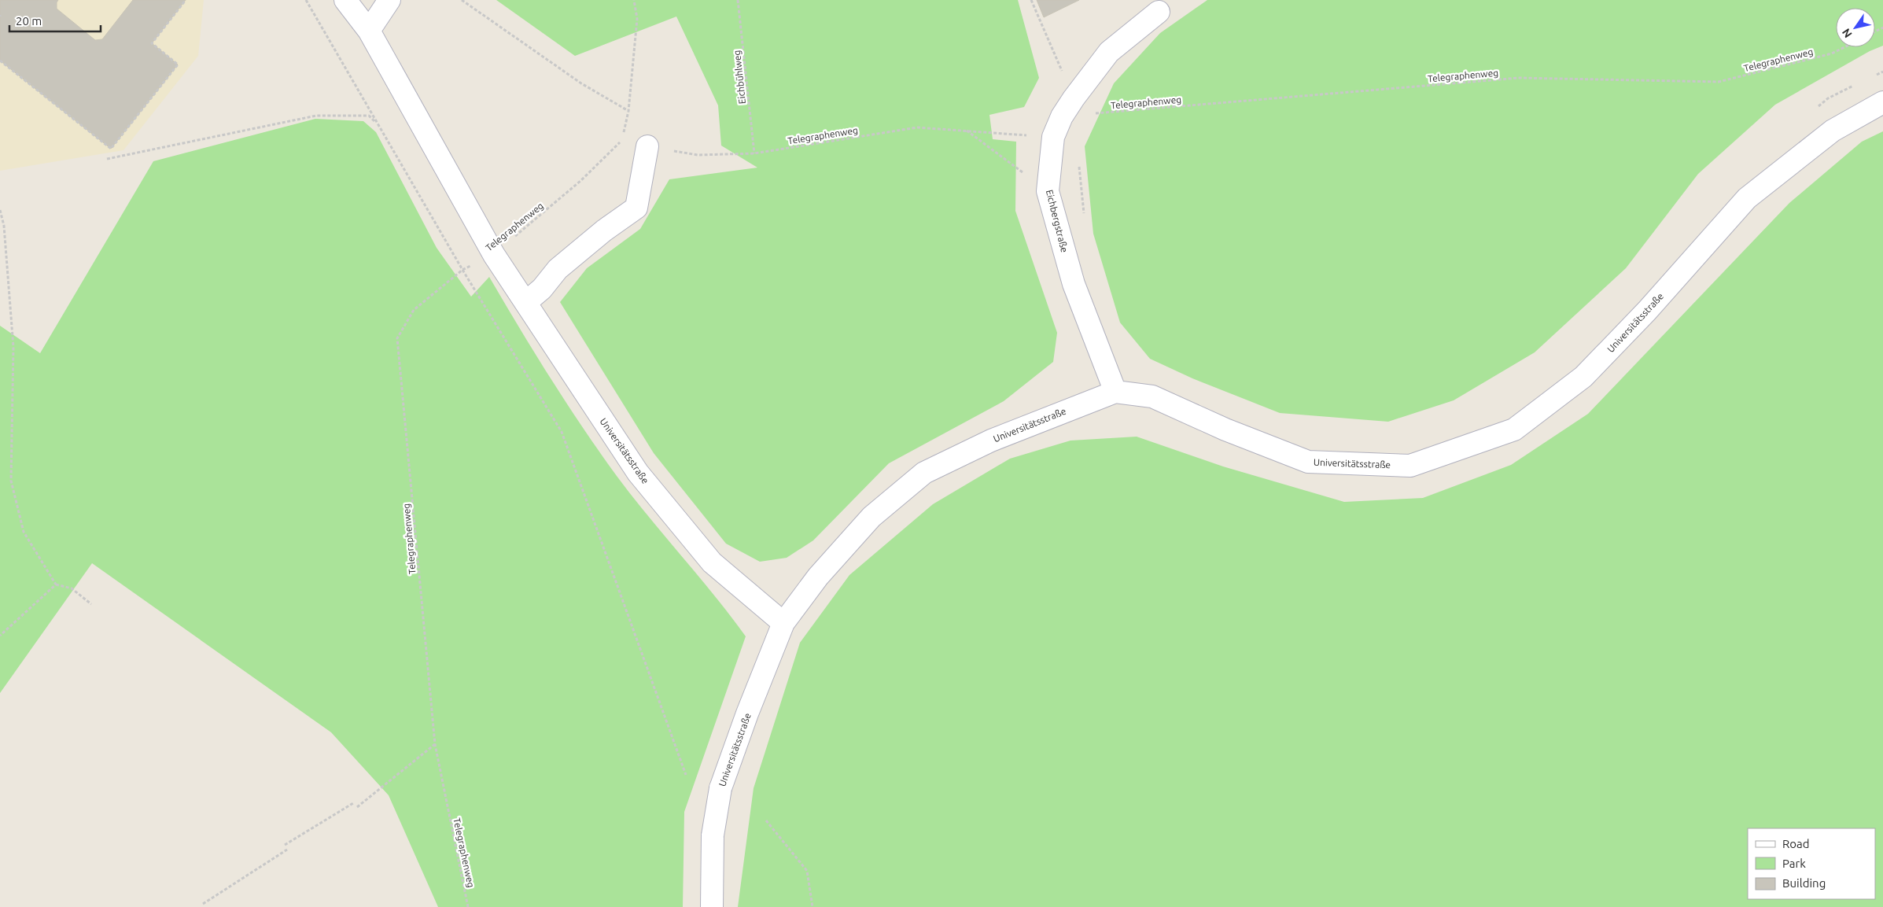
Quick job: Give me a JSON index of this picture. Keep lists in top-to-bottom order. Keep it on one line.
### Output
{"streets":{"street":["Eichbergstraße","Universitätsstraße"],"path":["Telegraphenweg","Eichbühlweg"]},"crossings":[["Telegraphenweg","Eichbühlweg"],["Telegraphenweg","Eichbergstraße"],["Telegraphenweg","Universitätsstraße"],["Eichbergstraße","Universitätsstraße"]],"legend":["Road","Park","Building"],"scale_bar":"20 m","north":"bottom left"}
